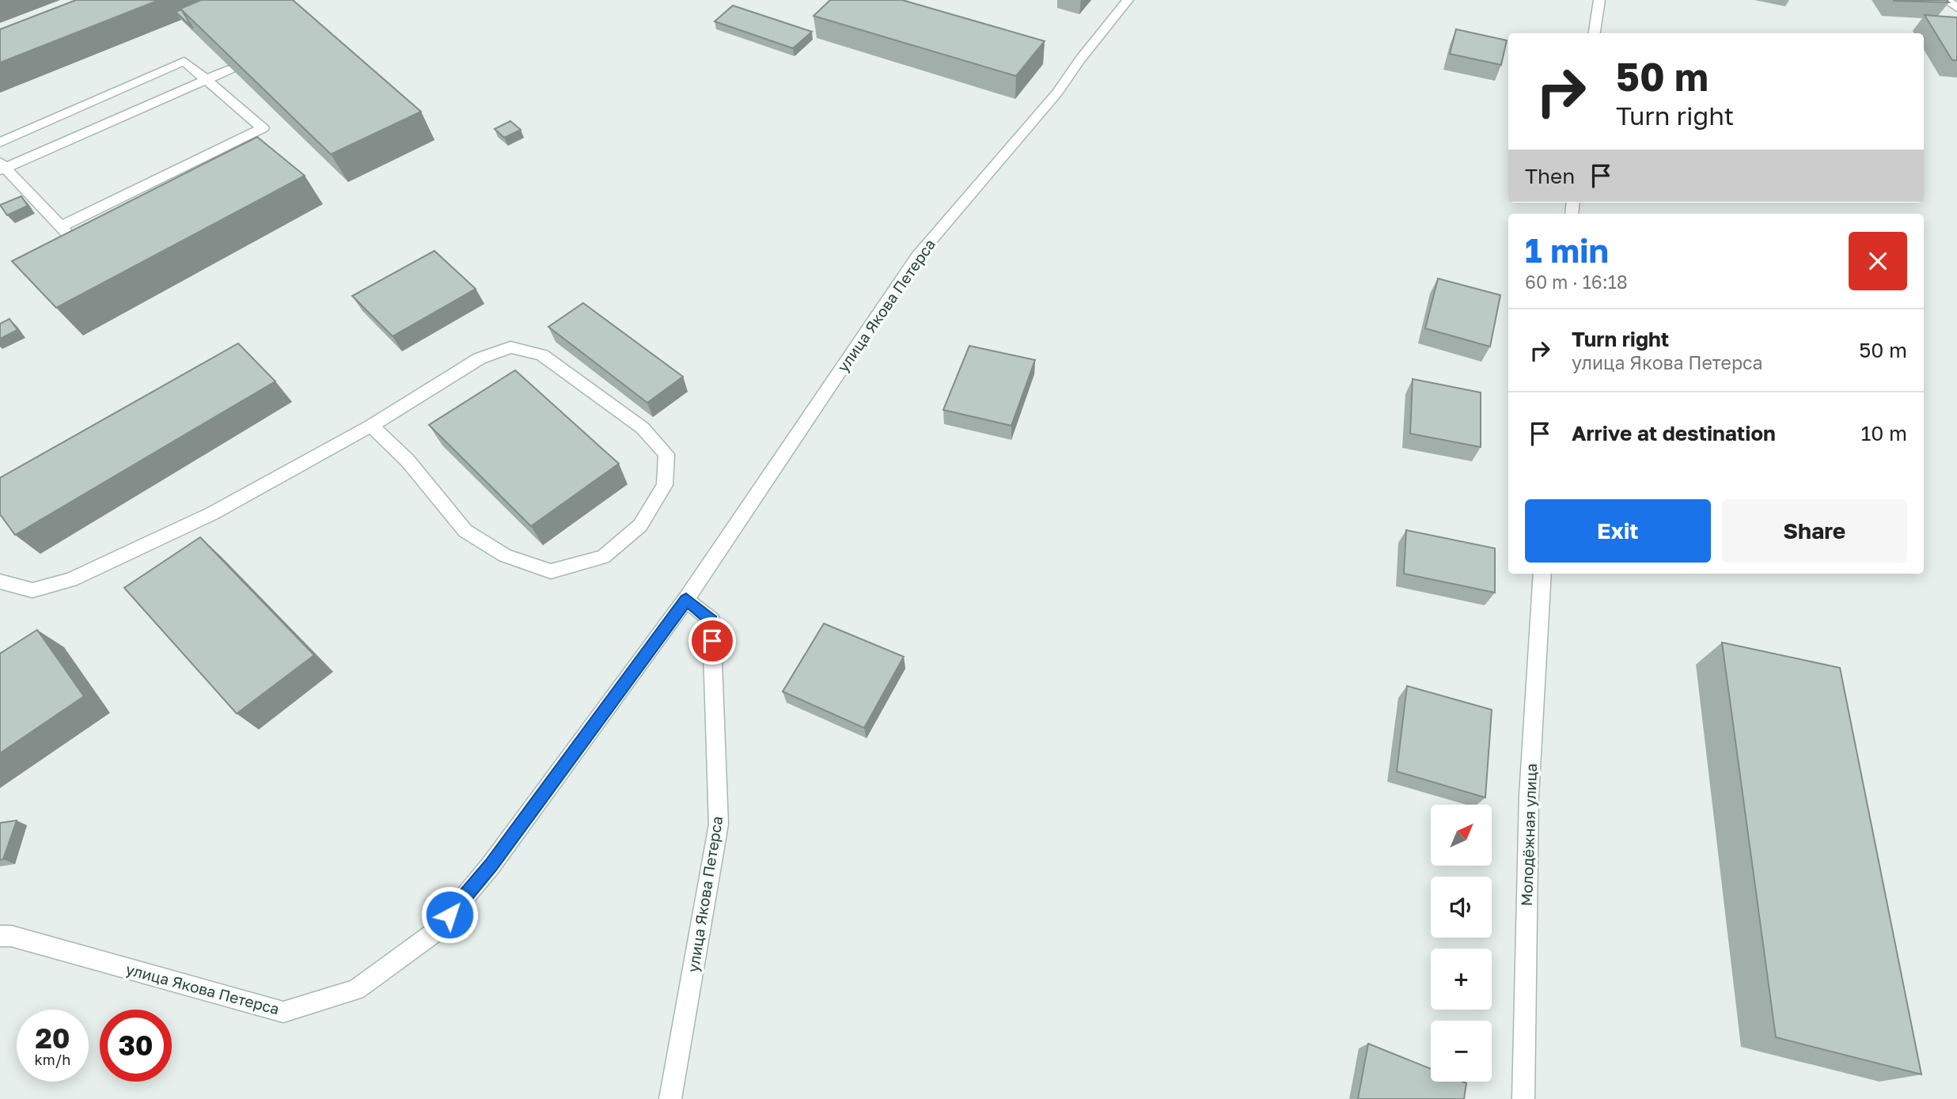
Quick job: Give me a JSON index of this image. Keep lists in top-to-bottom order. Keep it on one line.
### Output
{"streets":{"street":["улица Якова Петерса","Молодёжная улица"]},"north":"top right","page":{"turn":["50 m","Turn right"],"then":"Then","heading":["1 min","60 m · 16:18"],"list":[{"name":"Turn right","note":"улица Якова Петерса","value":"50 m"},{"name":"Arrive at destination","value":"10 m"}],"buttons":["Exit","Share"],"map_buttons":["+","−"],"speed":"20 km/h","limit":"30"}}
